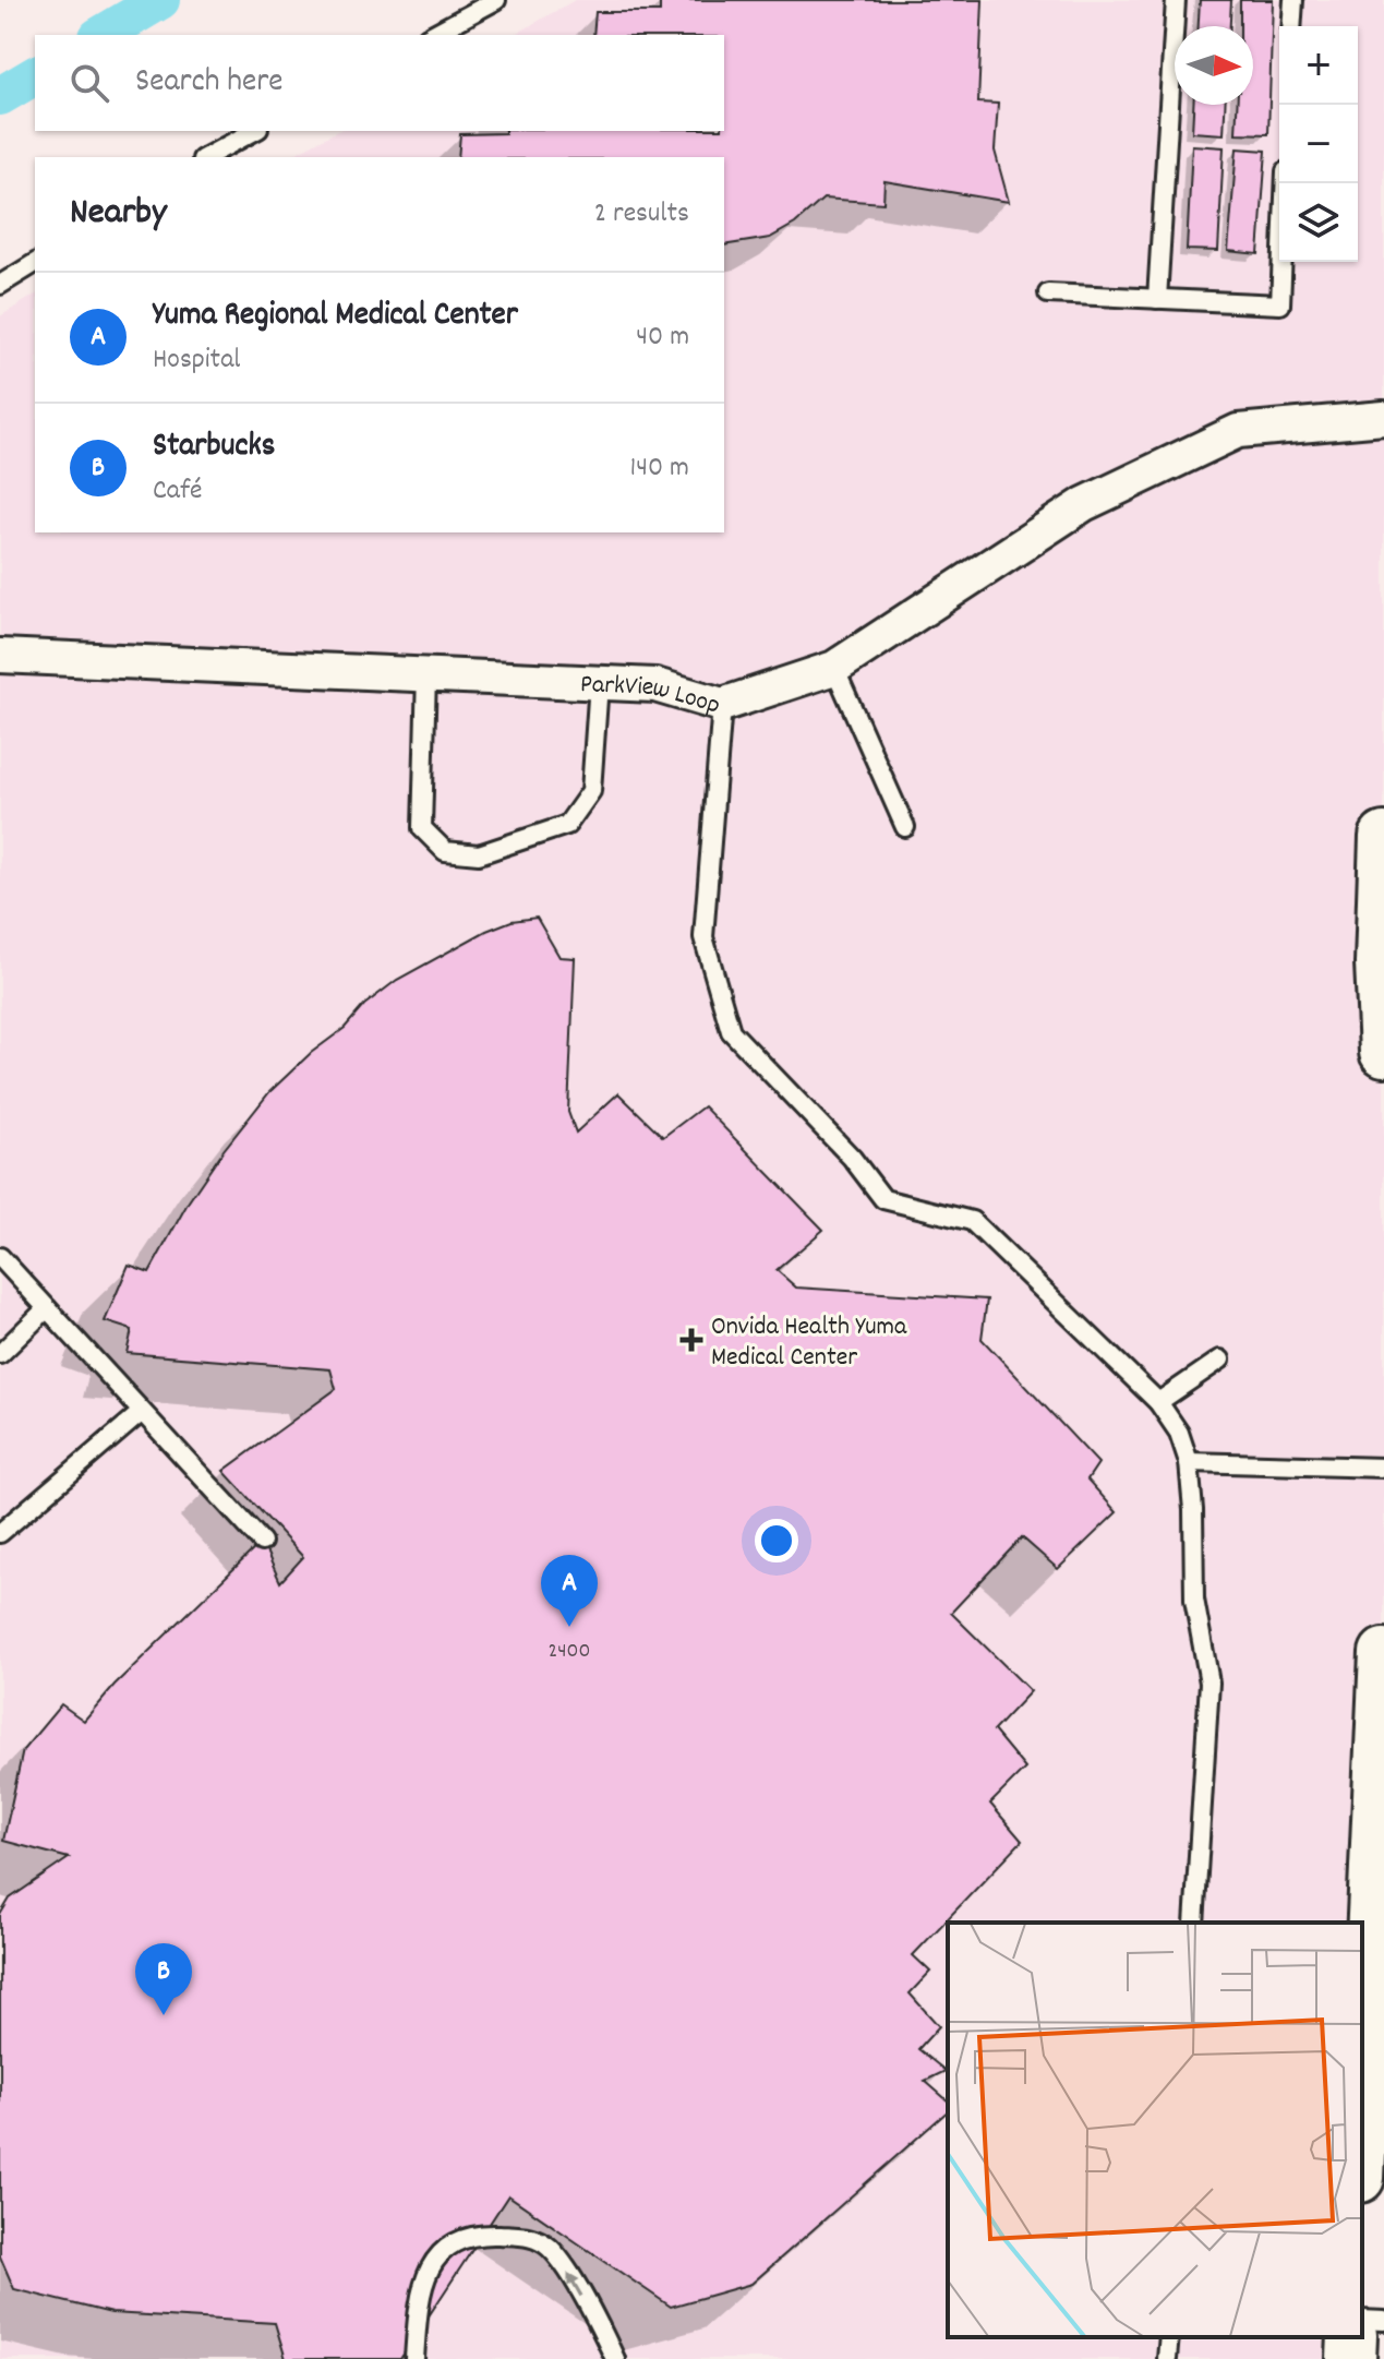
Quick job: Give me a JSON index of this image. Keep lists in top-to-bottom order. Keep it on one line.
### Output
{"streets":{"street":["ParkView Loop"]},"places":{"health":["Onvida Health Yuma Medical Center"]},"house_numbers":["2400"],"north":"right","page":{"map_buttons":["+","−"],"search":"Search here","heading":["Nearby","2 results"],"list":[{"mark":"A","name":"Yuma Regional Medical Center","note":"Hospital","value":"40 m"},{"mark":"B","name":"Starbucks","note":"Café","value":"140 m"}],"pins":["A","B"]}}
